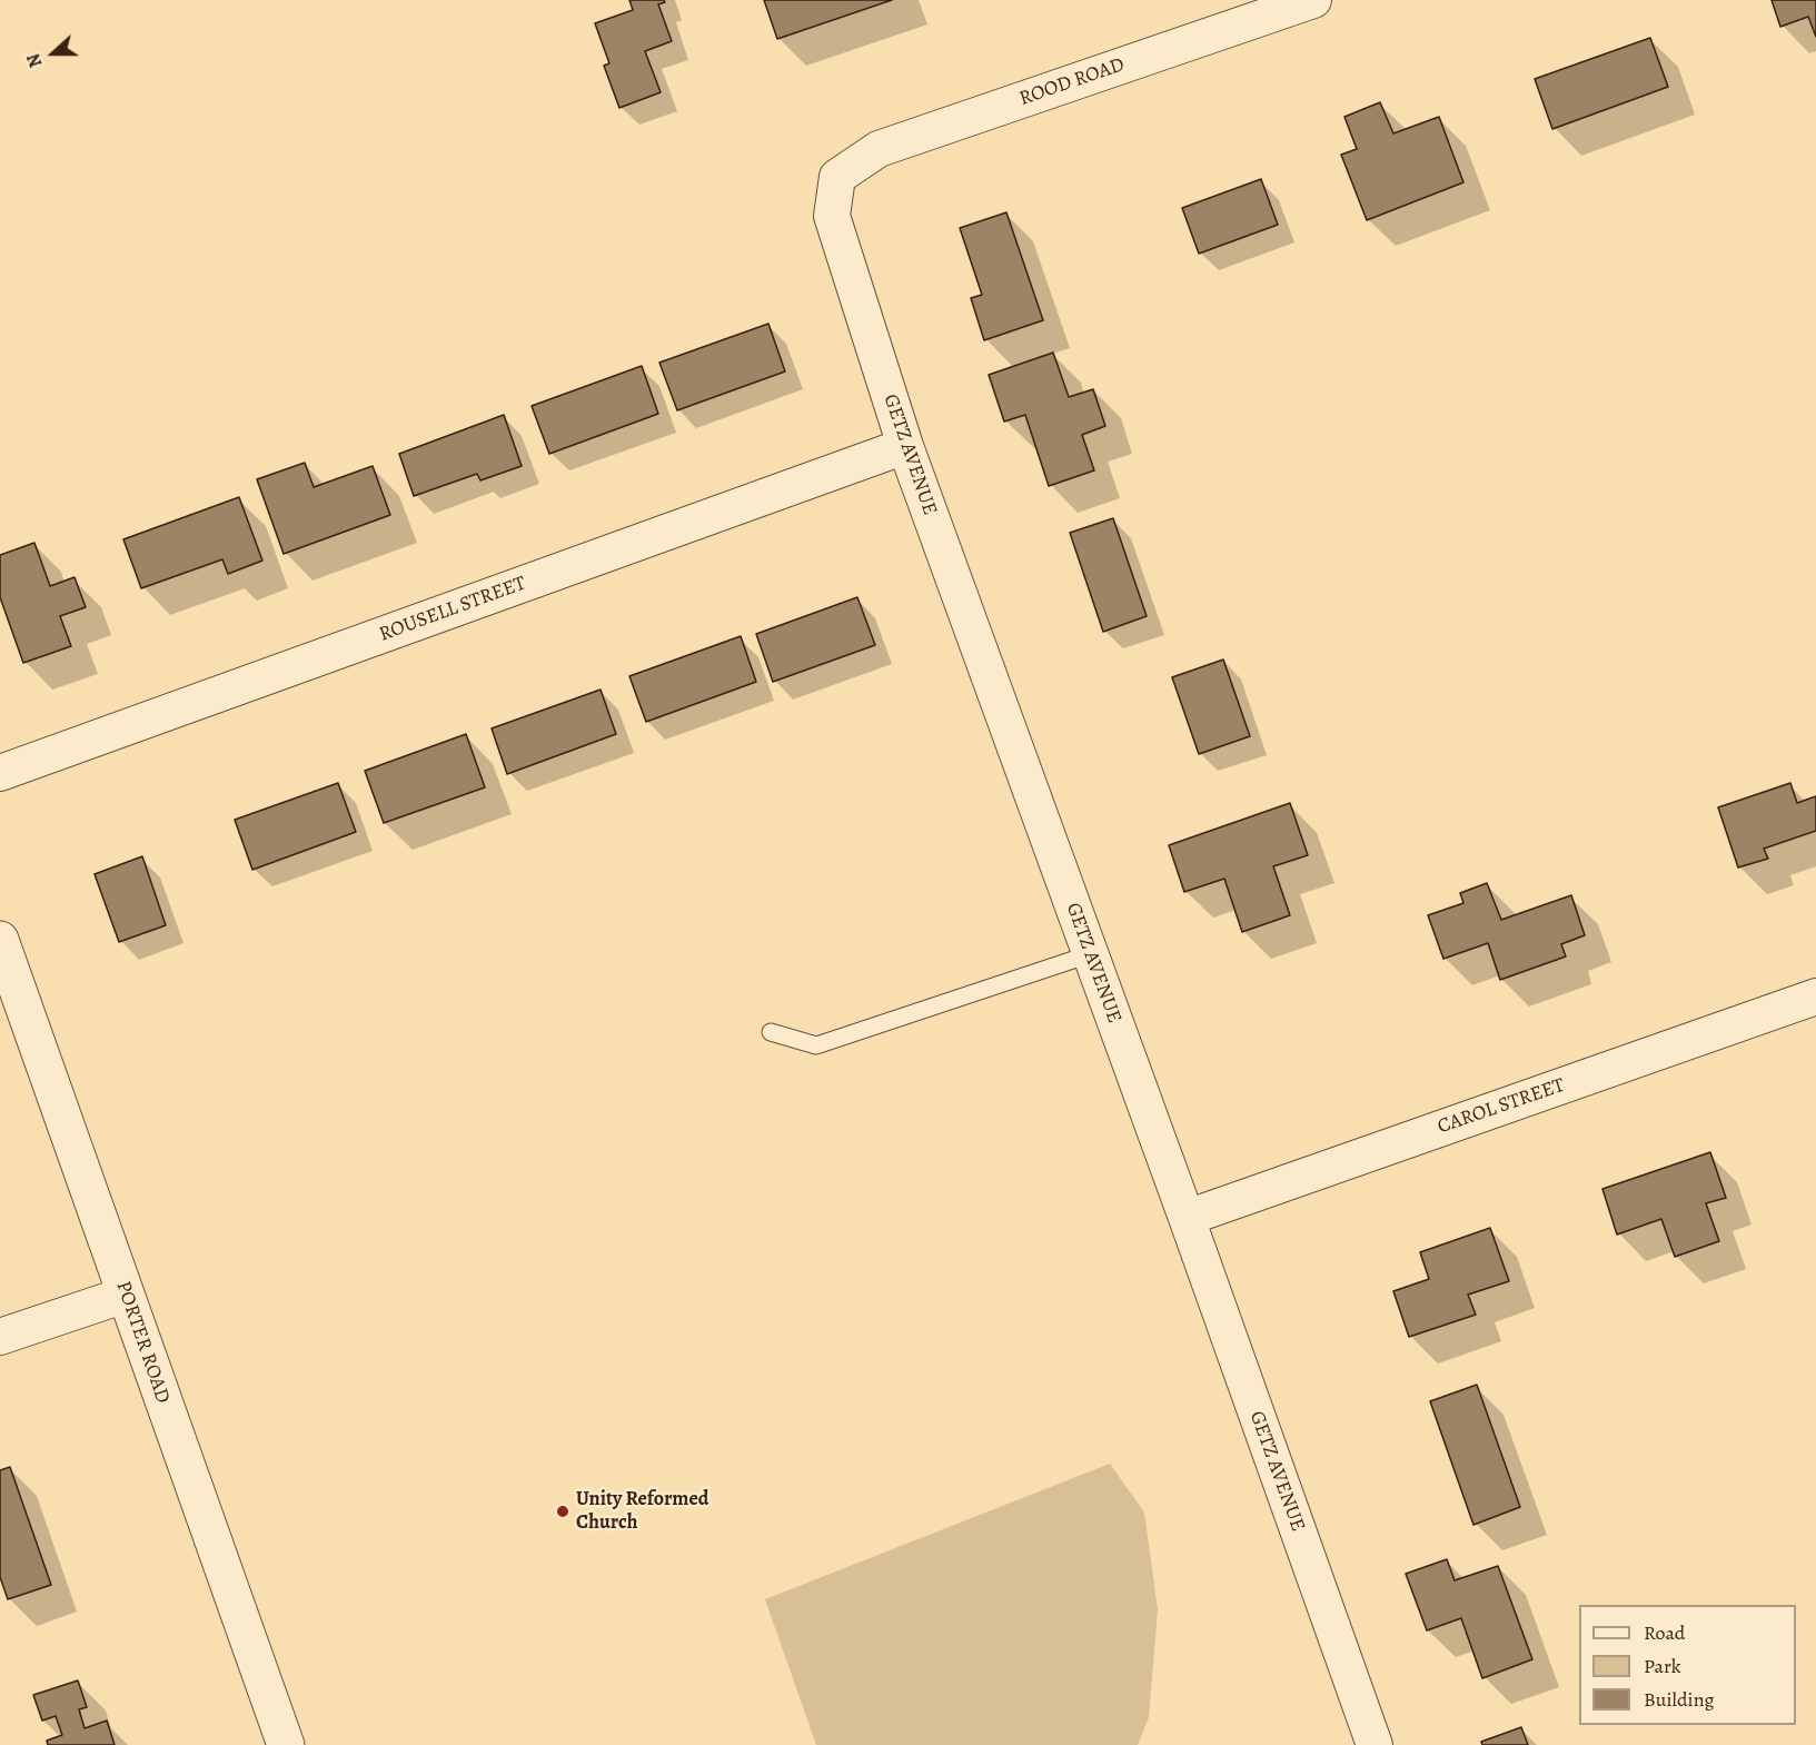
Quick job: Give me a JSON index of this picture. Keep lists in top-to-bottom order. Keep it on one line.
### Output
{"streets":{"street":["ROOD ROAD","GETZ AVENUE","ROUSELL STREET","CAROL STREET","PORTER ROAD"]},"crossings":[["ROOD ROAD","GETZ AVENUE"],["GETZ AVENUE","ROUSELL STREET"],["GETZ AVENUE","CAROL STREET"]],"places":["Unity Reformed Church"],"legend":["Road","Park","Building"],"north":"left"}
